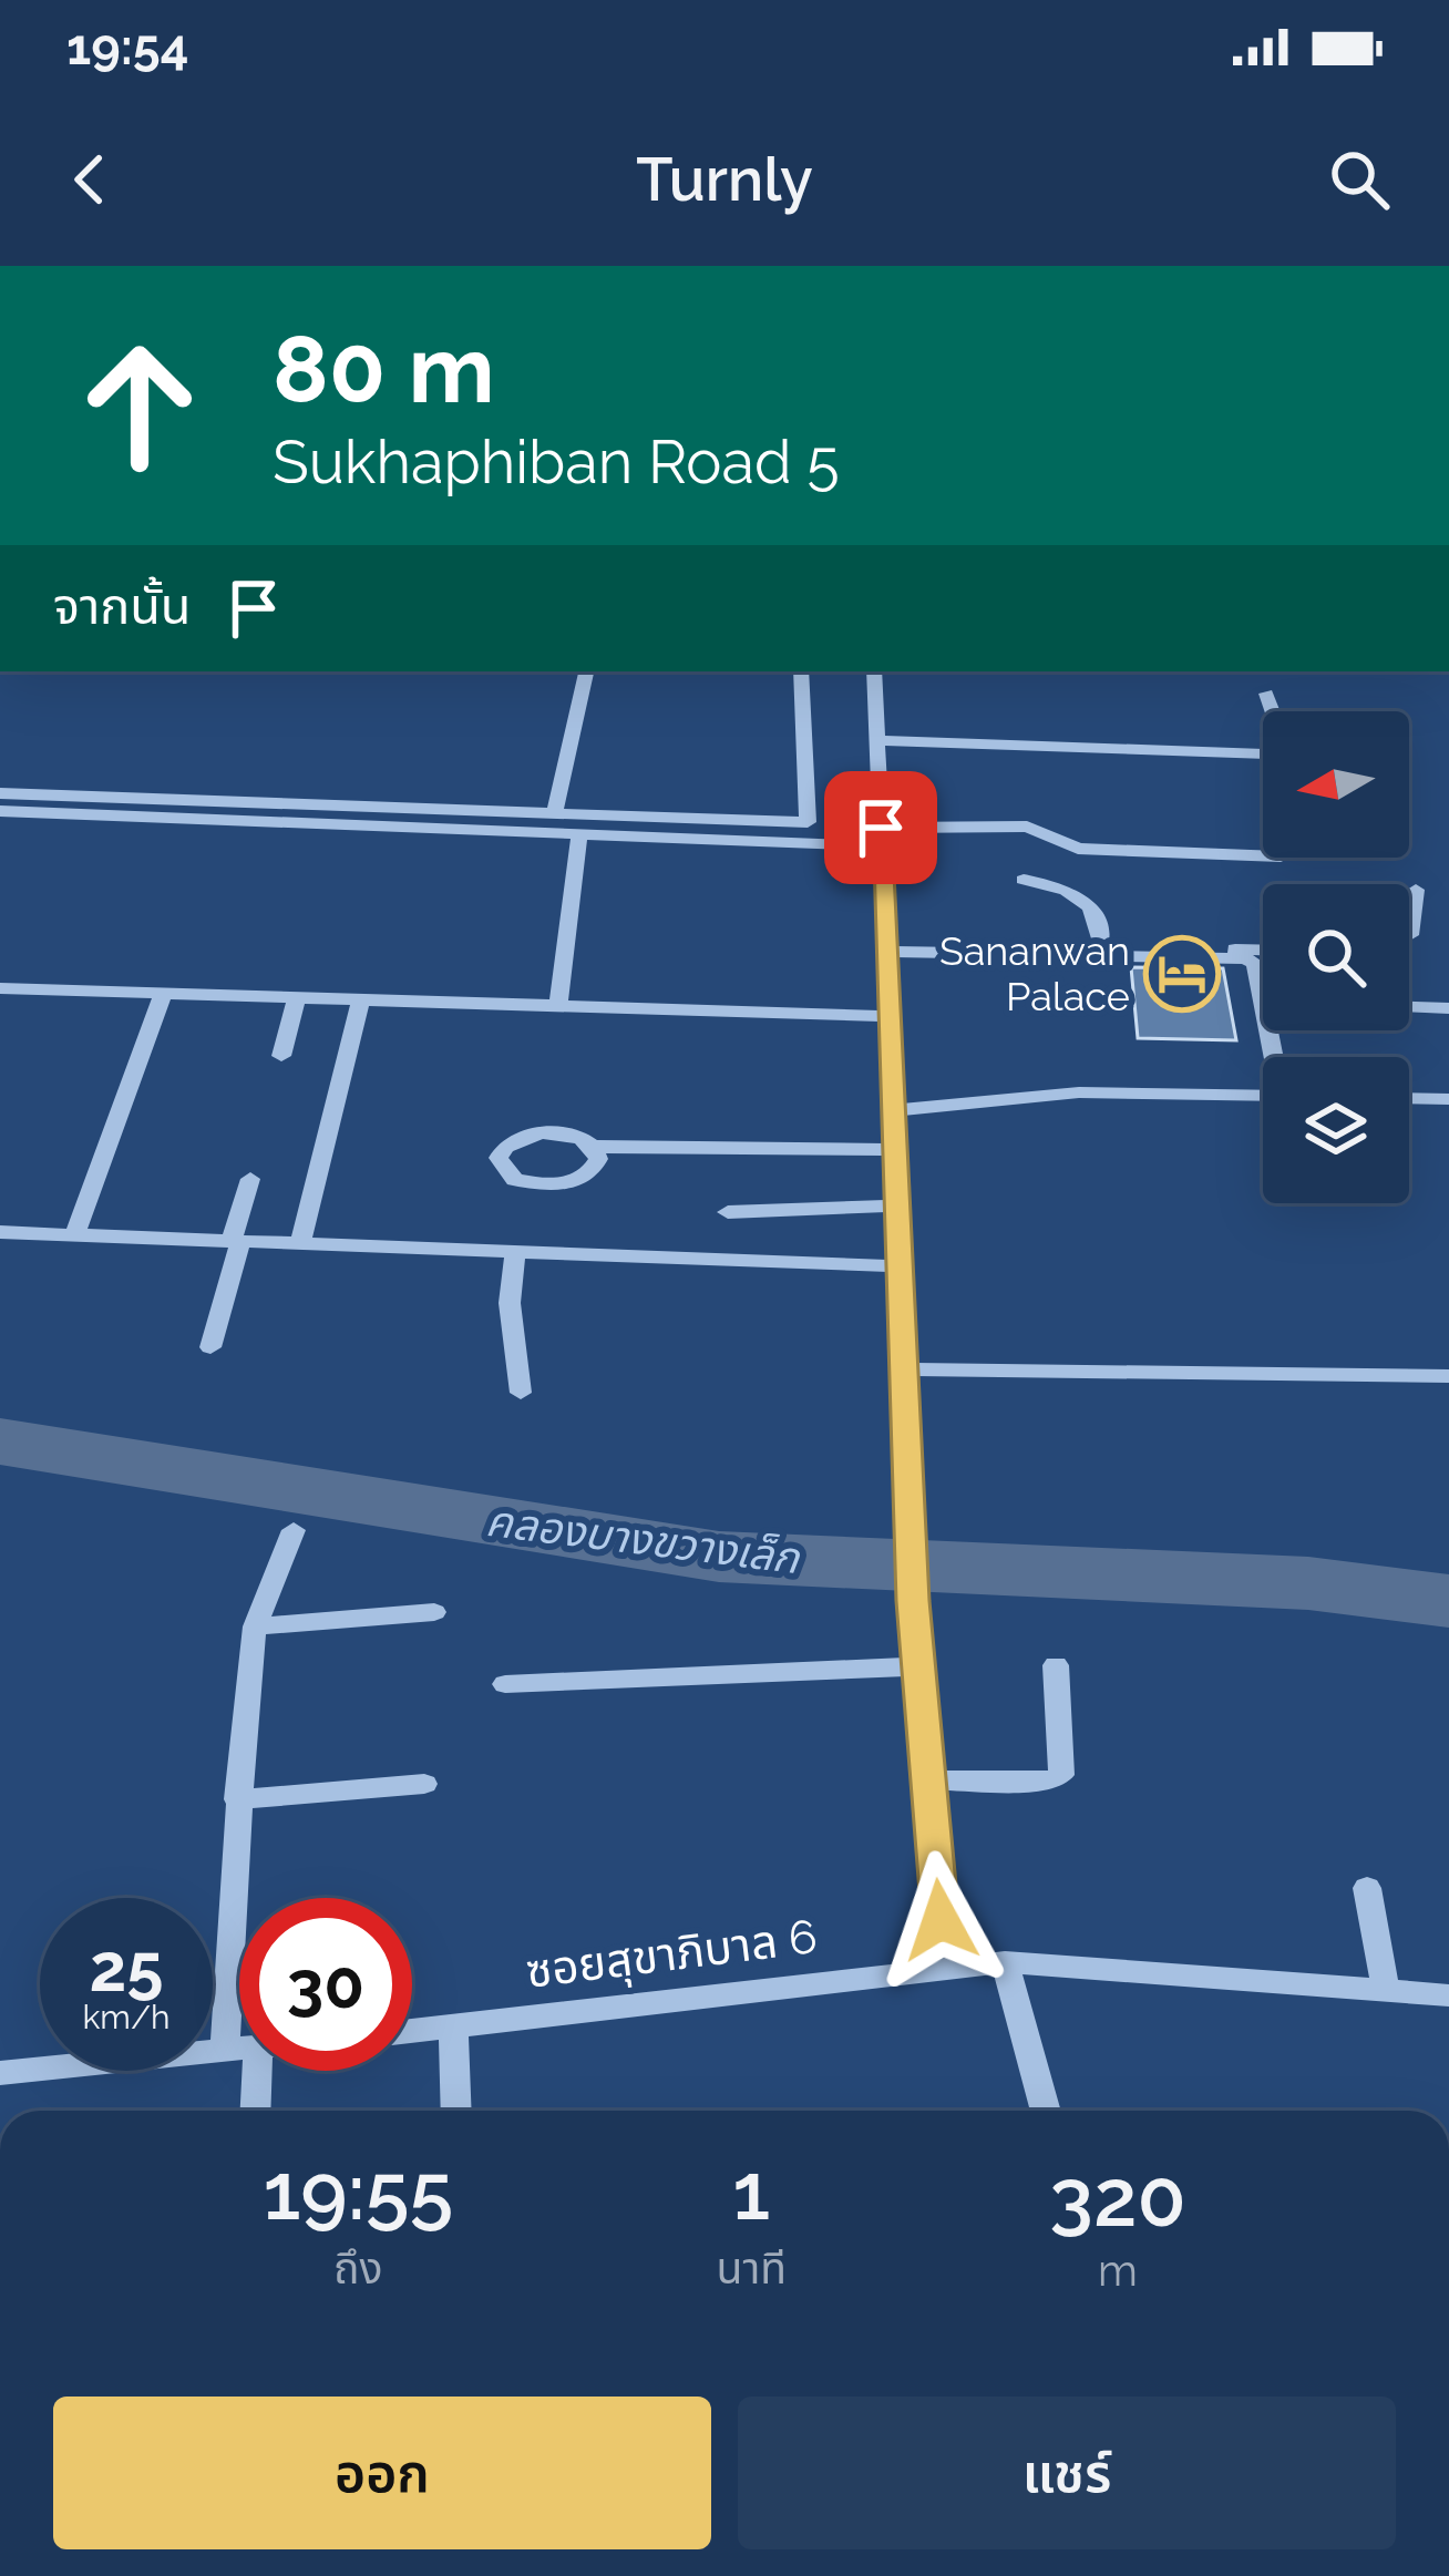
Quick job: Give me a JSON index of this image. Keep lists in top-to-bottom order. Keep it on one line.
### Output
{"streets":{"street":["ซอยสุขาภิบาล 6"]},"water":["คลองบางขวางเล็ก"],"places":{"hotel":["Sananwan Palace"]},"north":"left","page":{"status":"19:54","header":"Turnly","turn":["80 m","Sukhaphiban Road 5"],"then":"จากนั้น","speed":"25 km/h","limit":"30","eta":["19:55","ถึง","1","นาที","320","m"],"buttons":["ออก","แชร์"]}}
